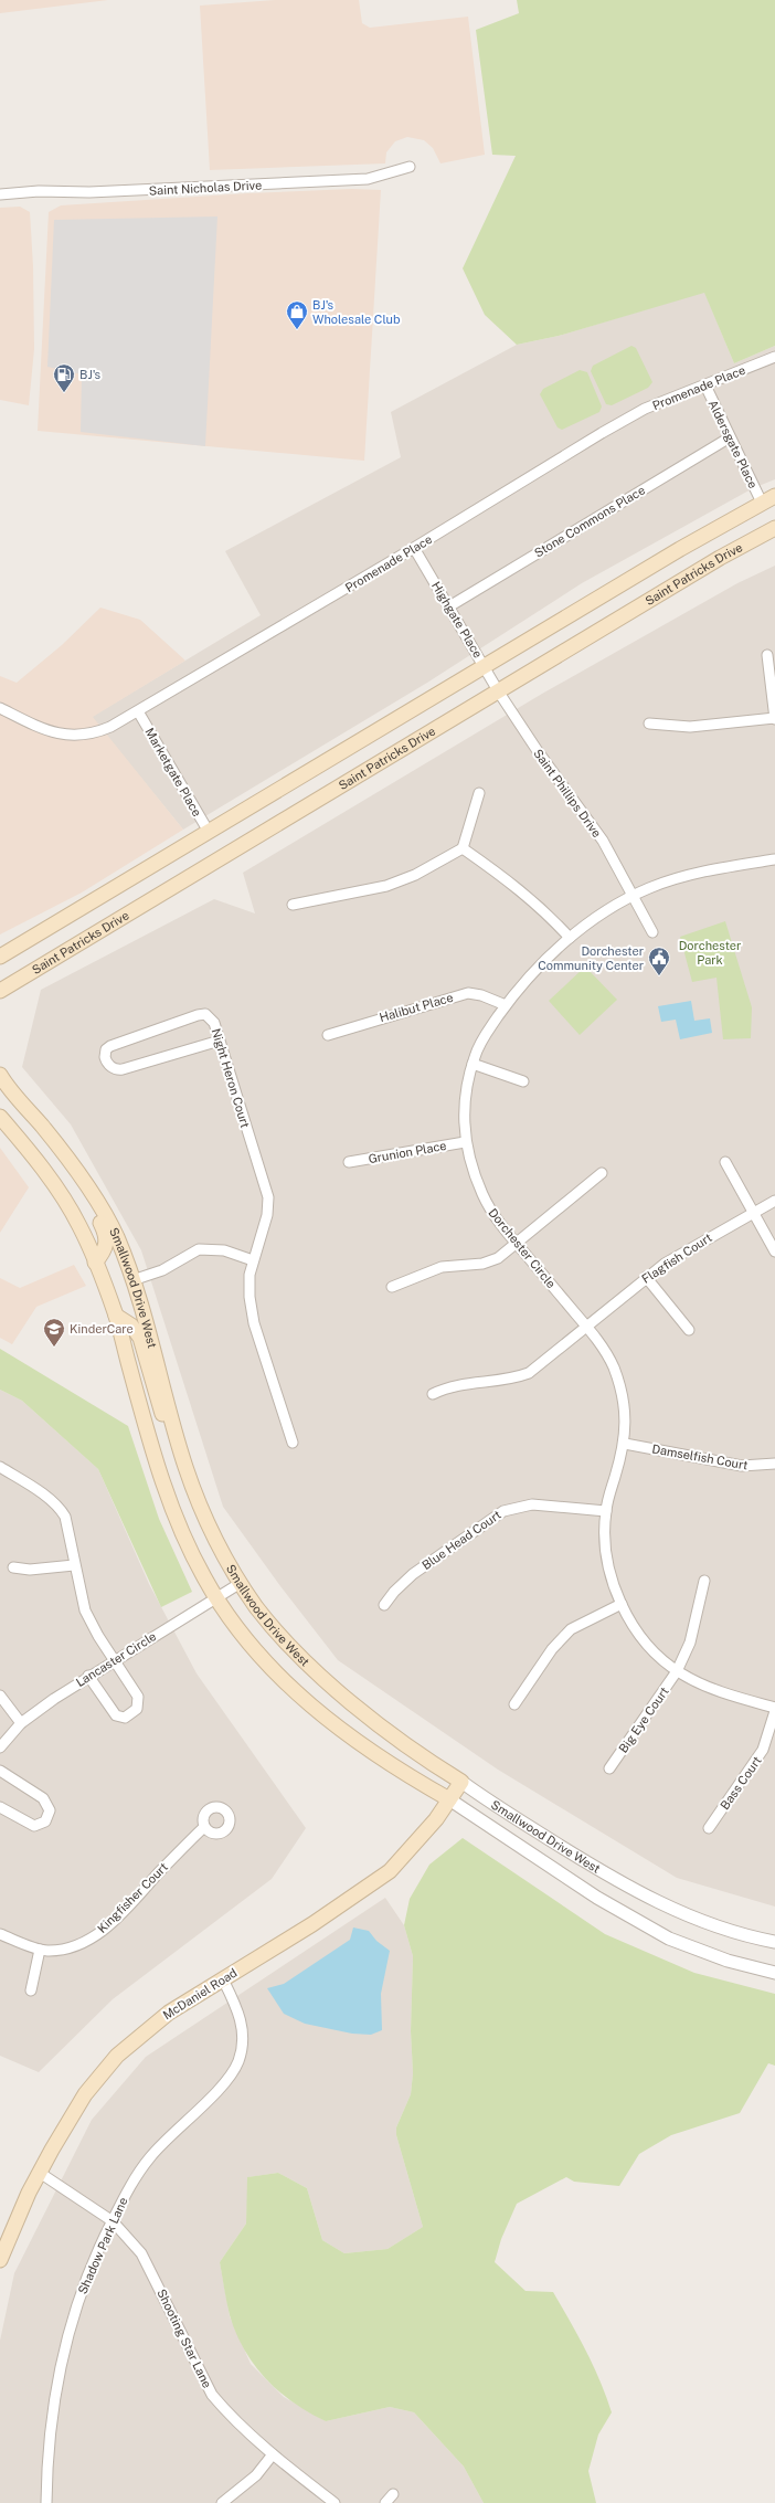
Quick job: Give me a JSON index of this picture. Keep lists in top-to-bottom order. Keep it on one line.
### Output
{"streets":{"main road":["Saint Patricks Drive","Smallwood Drive West","McDaniel Road"],"street":["Saint Nicholas Drive","Promenade Place","Aldersgate Place","Stone Commons Place","Highgate Place","Marketgate Place","Saint Phillips Drive","Halibut Place","Night Heron Court","Grunion Place","Dorchester Circle","Flagfish Court","Damselfish Court","Blue Head Court","Lancaster Circle","Big Eye Court","Bass Court","Kingfisher Court","Shadow Park Lane","Shooting Star Lane"]},"crossings":[["Promenade Place","Aldersgate Place"],["Promenade Place","Highgate Place"],["Promenade Place","Marketgate Place"],["Aldersgate Place","Stone Commons Place"],["Stone Commons Place","Highgate Place"],["Saint Patricks Drive","Highgate Place"],["Saint Patricks Drive","Saint Phillips Drive"],["Highgate Place","Saint Phillips Drive"],["Saint Phillips Drive","Dorchester Circle"],["Halibut Place","Dorchester Circle"],["Grunion Place","Dorchester Circle"],["Dorchester Circle","Flagfish Court"],["Dorchester Circle","Damselfish Court"],["Dorchester Circle","Blue Head Court"],["Dorchester Circle","Big Eye Court"],["Dorchester Circle","Bass Court"],["Smallwood Drive West","Lancaster Circle"],["Smallwood Drive West","McDaniel Road"],["McDaniel Road","Shadow Park Lane"],["McDaniel Road","Shooting Star Lane"],["Shadow Park Lane","Shooting Star Lane"]],"parks":["Dorchester Park"],"places":{"shop":["BJ's Wholesale Club"],"fuel station":["BJ's"],"public building":["Dorchester Community Center"],"school or university":["KinderCare"]}}
